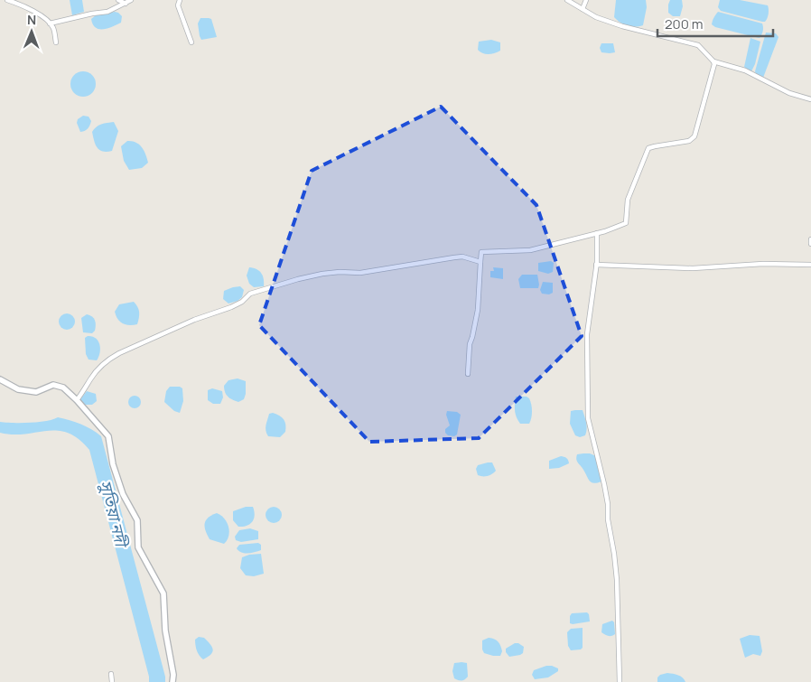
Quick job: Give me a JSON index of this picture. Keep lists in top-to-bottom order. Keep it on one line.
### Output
{"water":["সুতিয়া নদী"],"scale_bar":"200 m","north":"top"}
